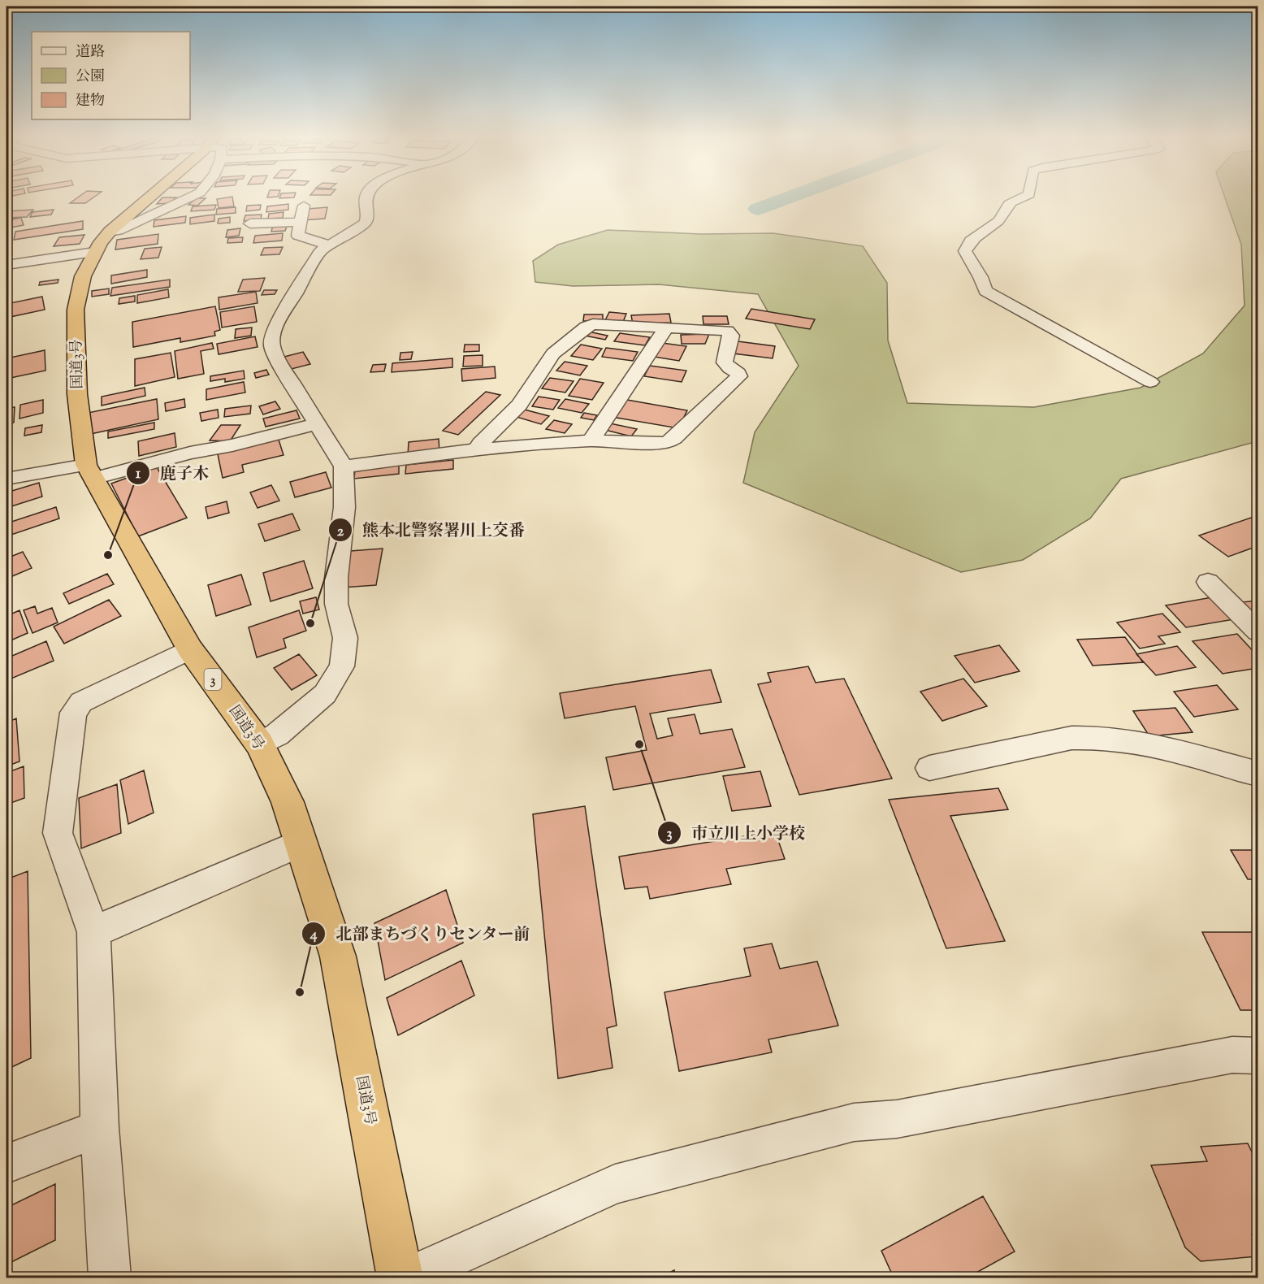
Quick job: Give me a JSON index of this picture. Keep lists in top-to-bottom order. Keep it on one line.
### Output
{"streets":{"highway":["国道3号","3"]},"places":["鹿子木","熊本北警察署川上交番","市立川上小学校","北部まちづくりセンター前"],"legend":["道路","公園","建物"]}
